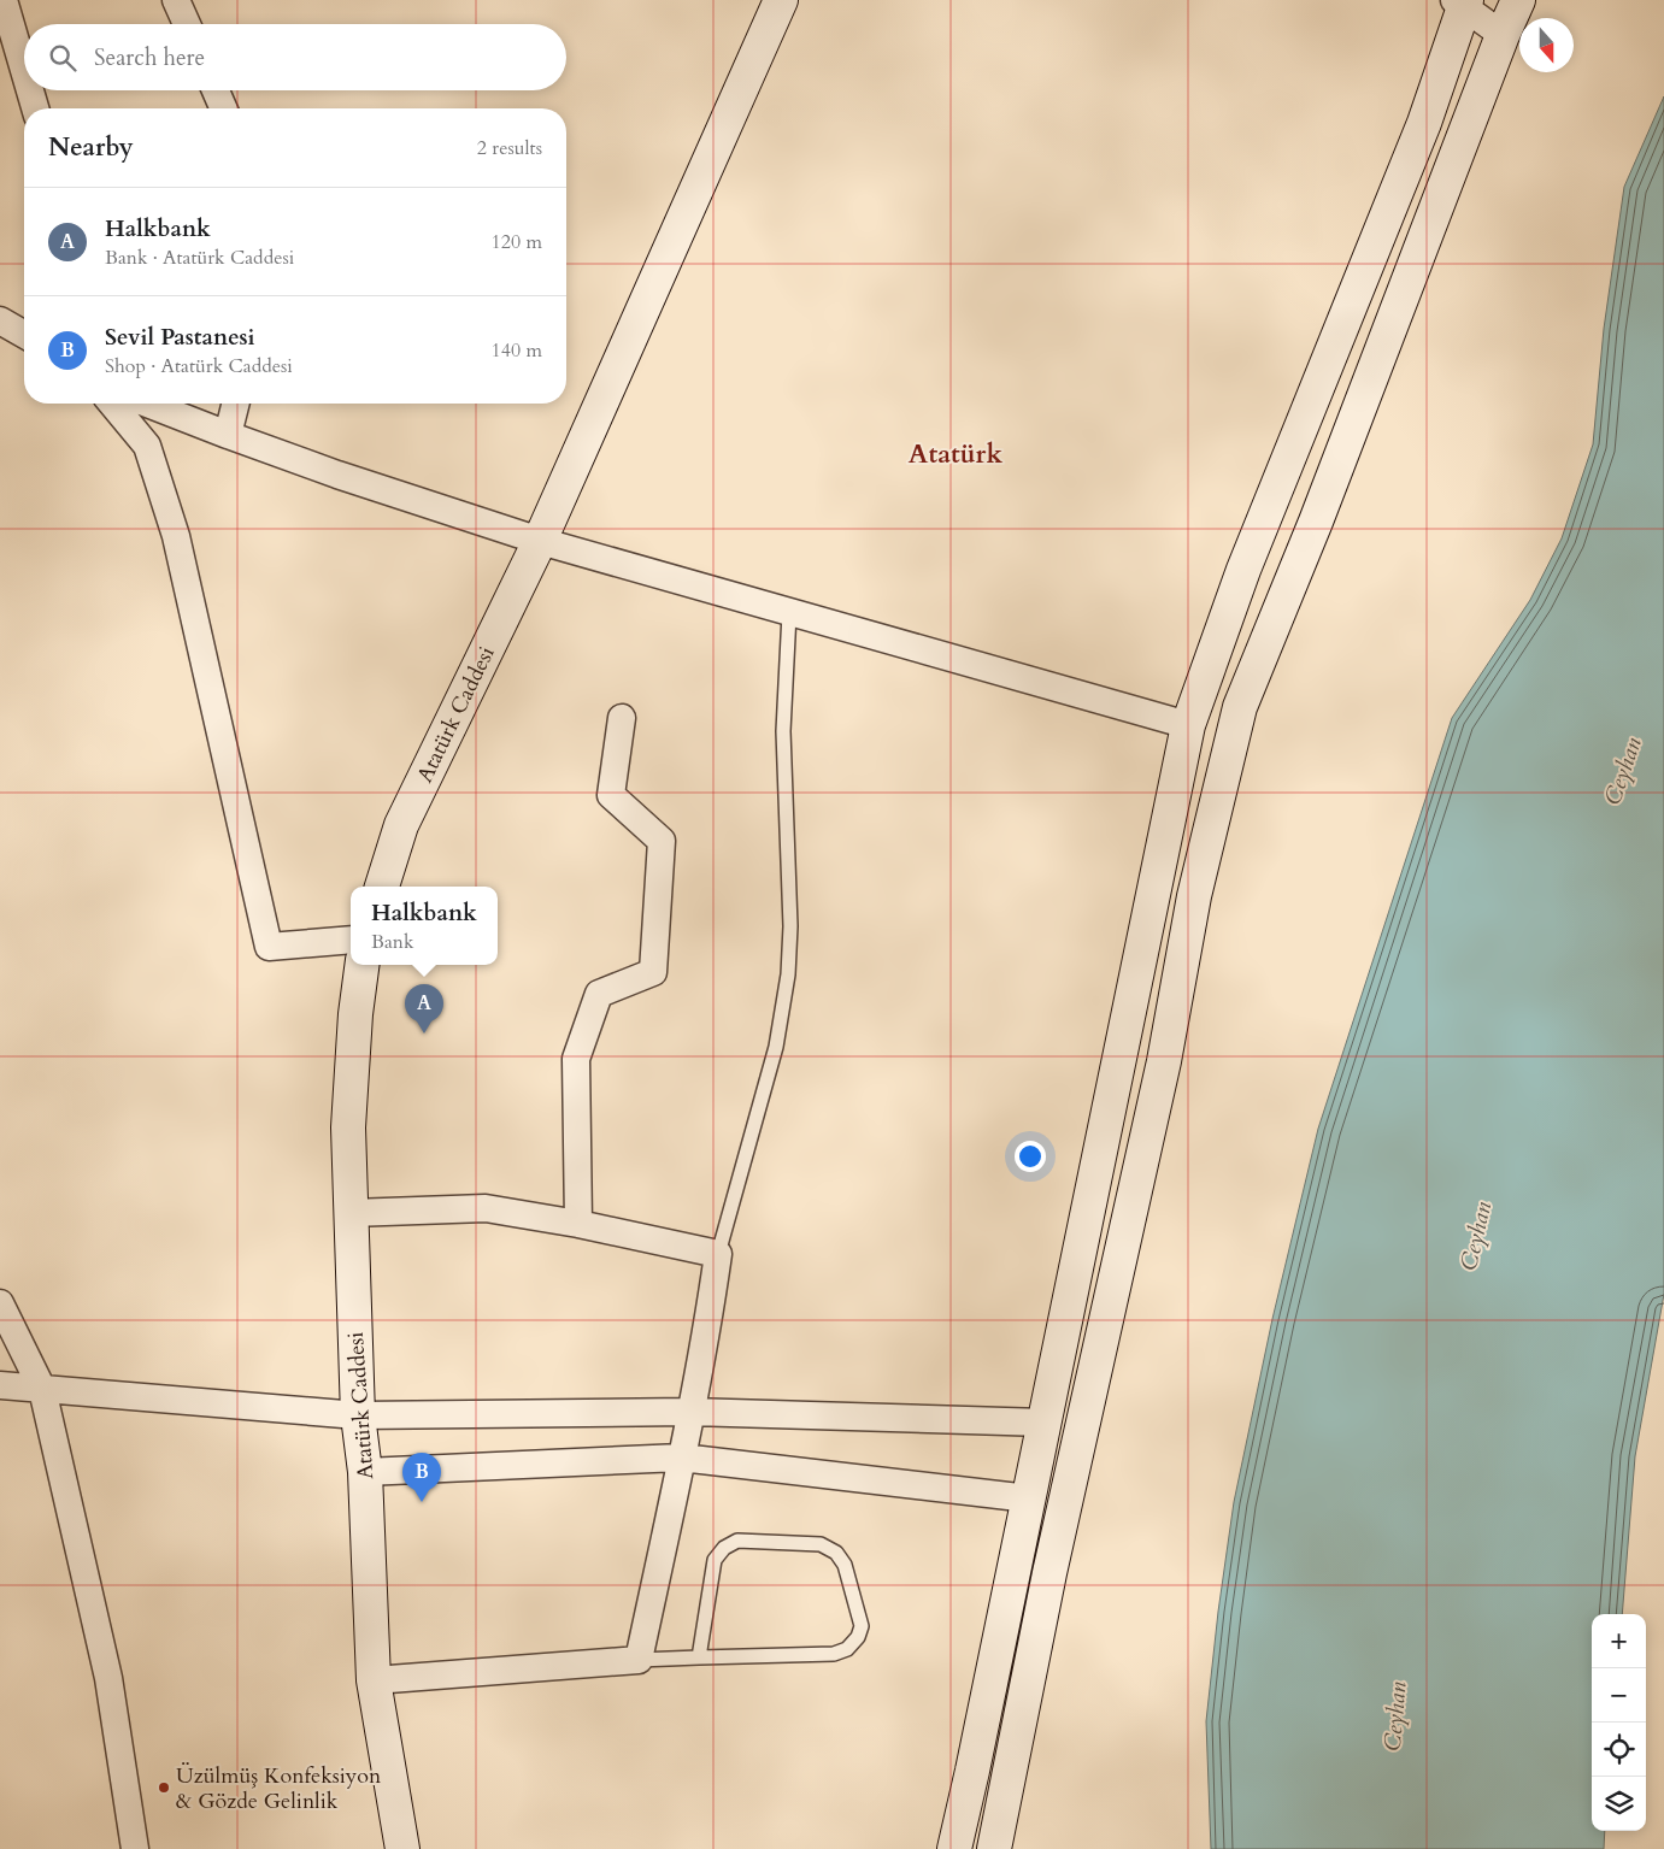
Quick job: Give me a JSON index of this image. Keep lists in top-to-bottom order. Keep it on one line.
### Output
{"streets":{"street":["Atatürk Caddesi"]},"districts":["Atatürk"],"water":["Ceyhan"],"places":["Üzülmüş Konfeksiyon & Gözde Gelinlik"],"north":"bottom","page":{"search":"Search here","heading":["Nearby","2 results"],"list":[{"mark":"A","name":"Halkbank","note":"Bank · Atatürk Caddesi","value":"120 m"},{"mark":"B","name":"Sevil Pastanesi","note":"Shop · Atatürk Caddesi","value":"140 m"}],"popup":["Halkbank","Bank"],"pins":["A","B"],"map_buttons":["+","−"]}}
